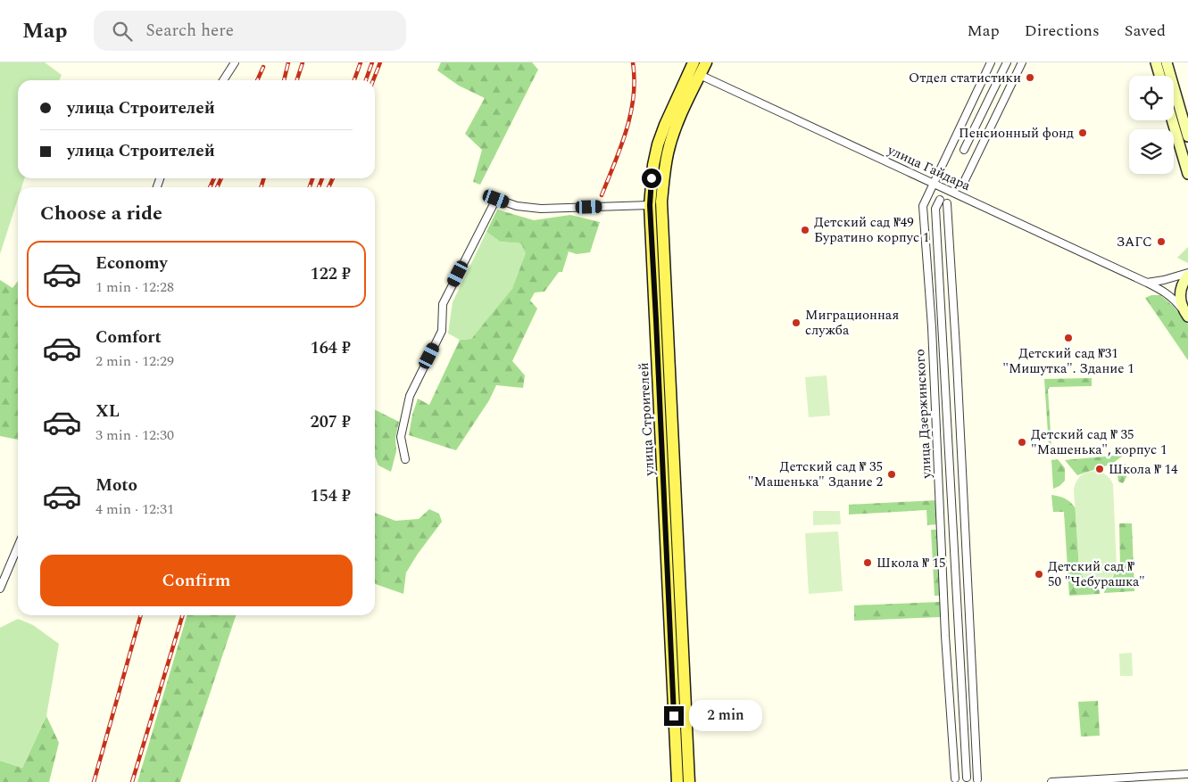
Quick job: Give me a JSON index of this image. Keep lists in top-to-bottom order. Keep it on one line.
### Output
{"streets":{"main road":["улица Строителей"],"street":["улица Гайдара","улица Дзержинского"]},"crossings":[["улица Гайдара","улица Дзержинского"],["улица Гайдара","улица Строителей"]],"places":["Отдел статистики","Пенсионный фонд","Детский сад №49 Буратино корпус 1","ЗАГС","Миграционная служба","Детский сад №31 \"Мишутка\". Здание 1","Детский сад № 35 \"Машенька\", корпус 1","Школа № 14","Детский сад № 35 \"Машенька\" Здание 2","Школа № 15","Детский сад № 50 \"Чебурашка\""],"page":{"header":"Map","search":"Search here","nav":["Map","Directions","Saved"],"banner":["улица Строителей","улица Строителей"],"heading":"Choose a ride","list":[{"name":"Economy","note":"1 min · 12:28","value":"122 ₽"},{"name":"Comfort","note":"2 min · 12:29","value":"164 ₽"},{"name":"XL","note":"3 min · 12:30","value":"207 ₽"},{"name":"Moto","note":"4 min · 12:31","value":"154 ₽"}],"buttons":"Confirm","bubble":"2 min"}}
